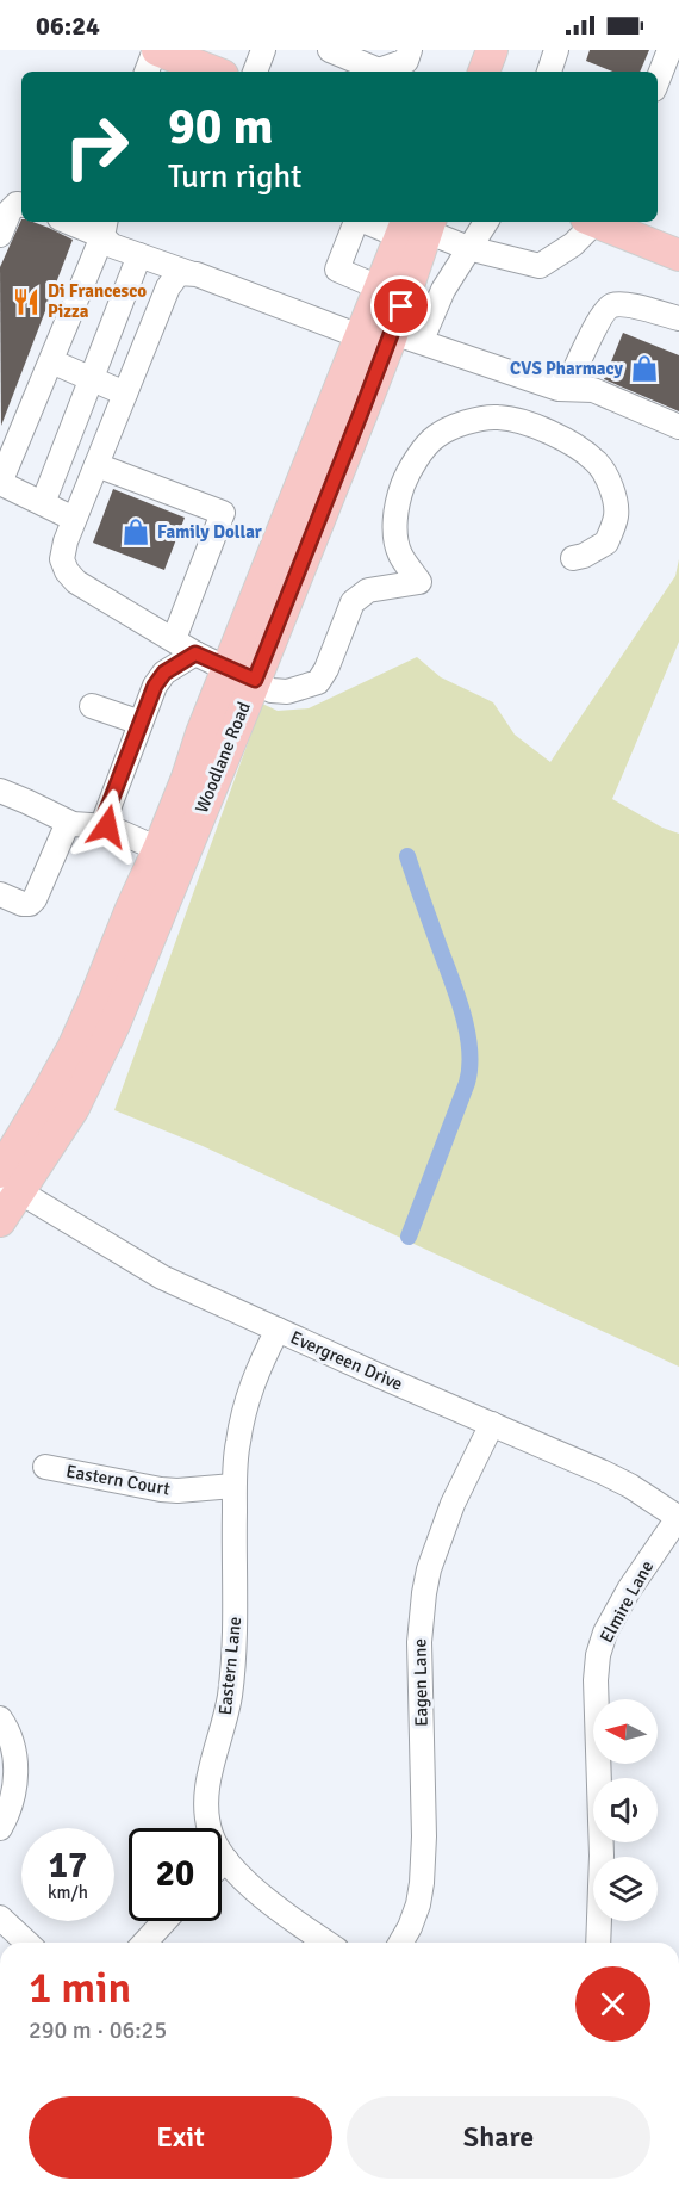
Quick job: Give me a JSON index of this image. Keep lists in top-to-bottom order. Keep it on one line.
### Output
{"streets":{"main road":["Woodlane Road"],"street":["Evergreen Drive","Eastern Court","Elmire Lane","Eastern Lane","Eagen Lane"]},"crossings":[["Evergreen Drive","Elmire Lane"],["Evergreen Drive","Eastern Lane"],["Evergreen Drive","Eagen Lane"],["Eastern Court","Eastern Lane"]],"places":{"restaurant":["Di Francesco Pizza"],"shop":["CVS Pharmacy","Family Dollar"]},"north":"left","page":{"status":"06:24","turn":["90 m","Turn right"],"speed":"17 km/h","limit":"20","heading":["1 min","290 m · 06:25"],"buttons":["Exit","Share"]}}
